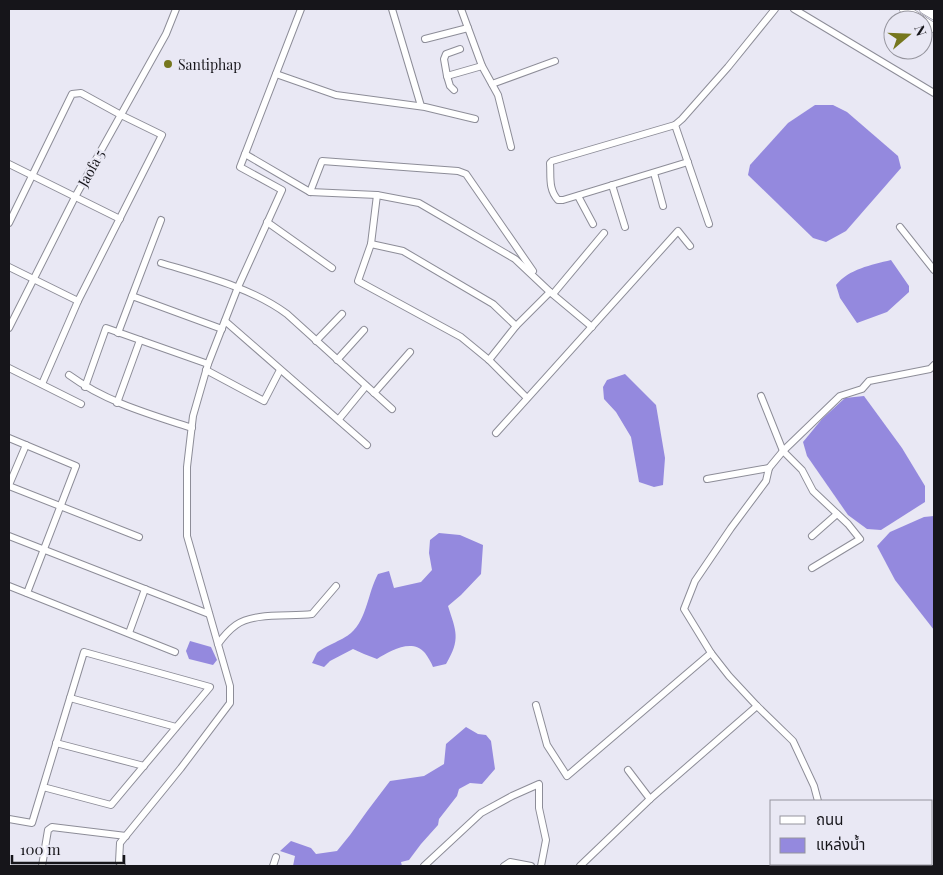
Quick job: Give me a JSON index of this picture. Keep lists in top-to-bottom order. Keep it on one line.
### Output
{"streets":{"street":["Jaofa 5"]},"places":["Santiphap"],"legend":["ถนน","แหล่งน้ำ"],"scale_bar":"100 m","north":"right"}
